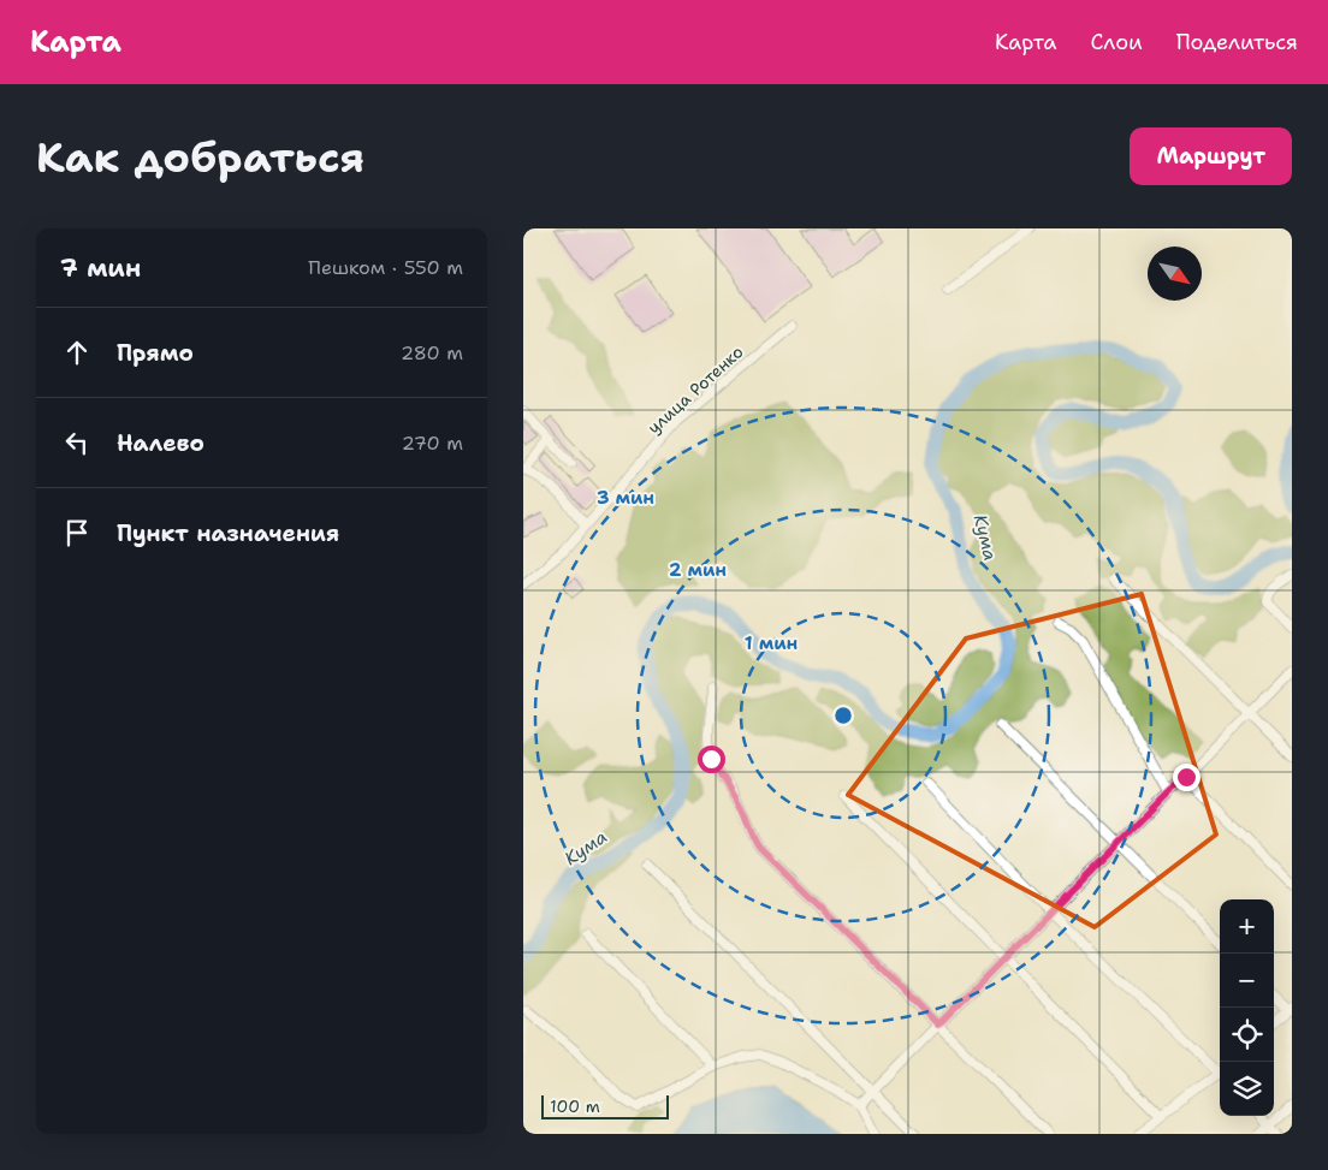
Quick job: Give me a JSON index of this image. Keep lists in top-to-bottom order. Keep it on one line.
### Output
{"streets":{"street":["улица Ротенко"]},"water":["Кума"],"scale_bar":"100 m","north":"bottom right","page":{"header":"Карта","nav":["Карта","Слои","Поделиться"],"buttons":"Маршрут","title":"Как добраться","heading":["7 мин","Пешком · 550 m"],"list":[["Прямо","280 m"],["Налево","270 m"],"Пункт назначения"],"map_buttons":["+","−"],"scale":"100 m"},"rings":["3 мин","2 мин","1 мин"]}
